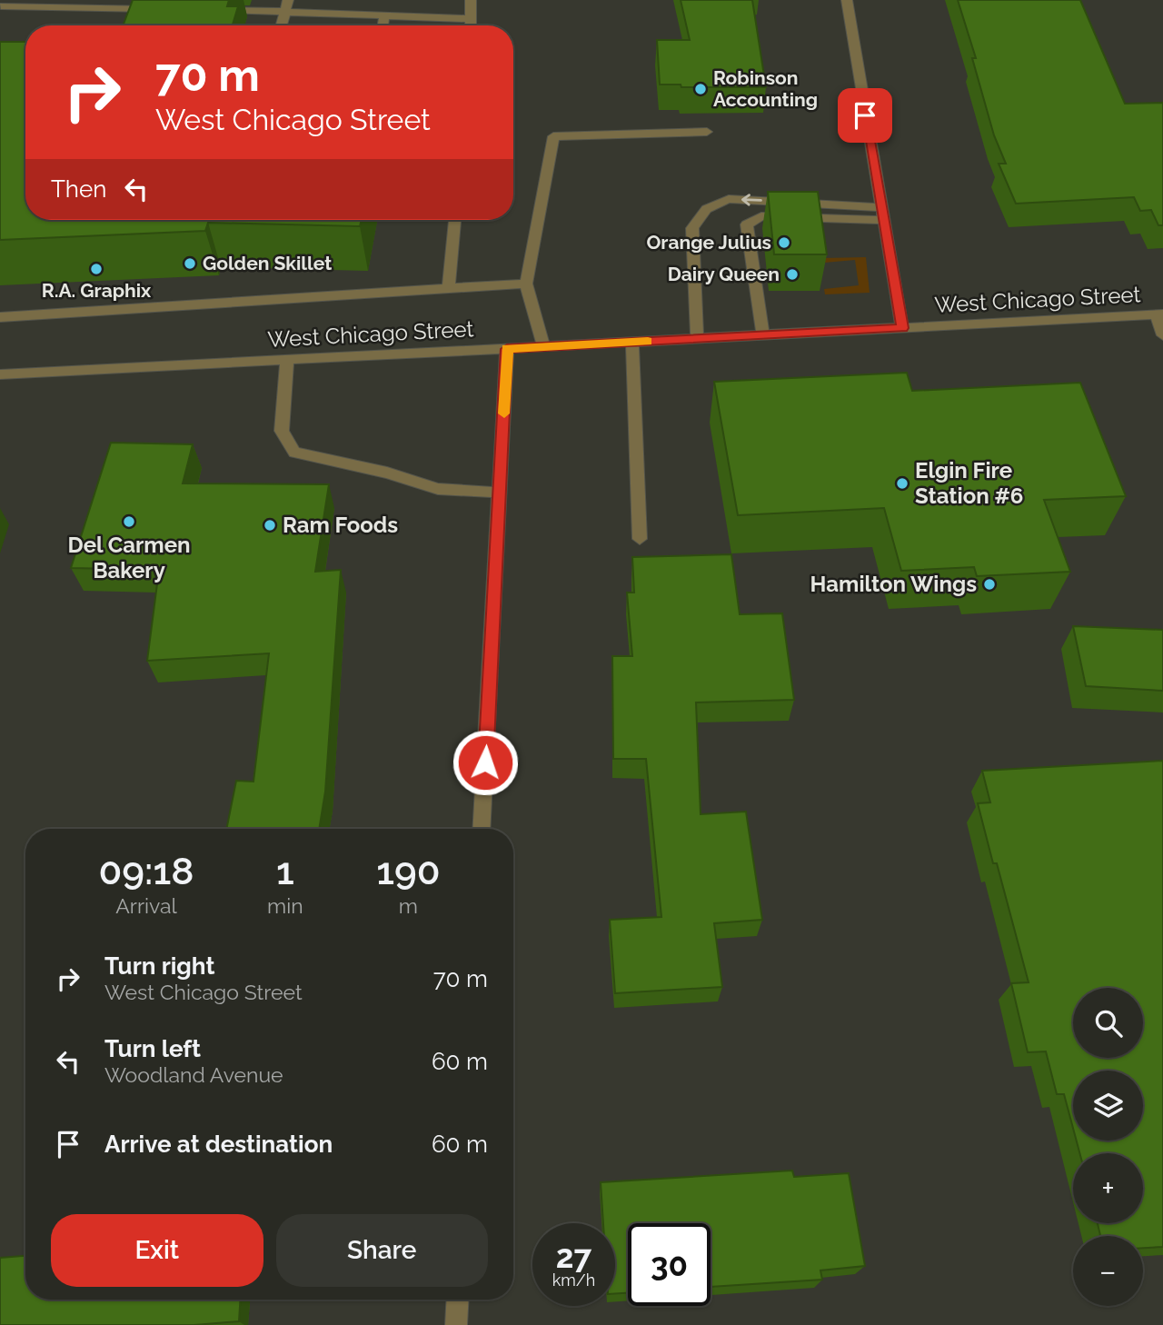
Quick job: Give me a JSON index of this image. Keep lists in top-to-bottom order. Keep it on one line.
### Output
{"streets":{"street":["West Chicago Street"]},"places":["Robinson Accounting","Orange Julius","Golden Skillet","R.A. Graphix","Dairy Queen","Elgin Fire Station #6","Del Carmen Bakery","Ram Foods","Hamilton Wings"],"page":{"turn":["70 m","West Chicago Street"],"then":"Then","eta":["09:18","Arrival","1","min","190","m"],"list":[{"name":"Turn right","note":"West Chicago Street","value":"70 m"},{"name":"Turn left","note":"Woodland Avenue","value":"60 m"},{"name":"Arrive at destination","value":"60 m"}],"map_buttons":["+","−"],"buttons":["Exit","Share"],"speed":"27 km/h","limit":"30"}}
